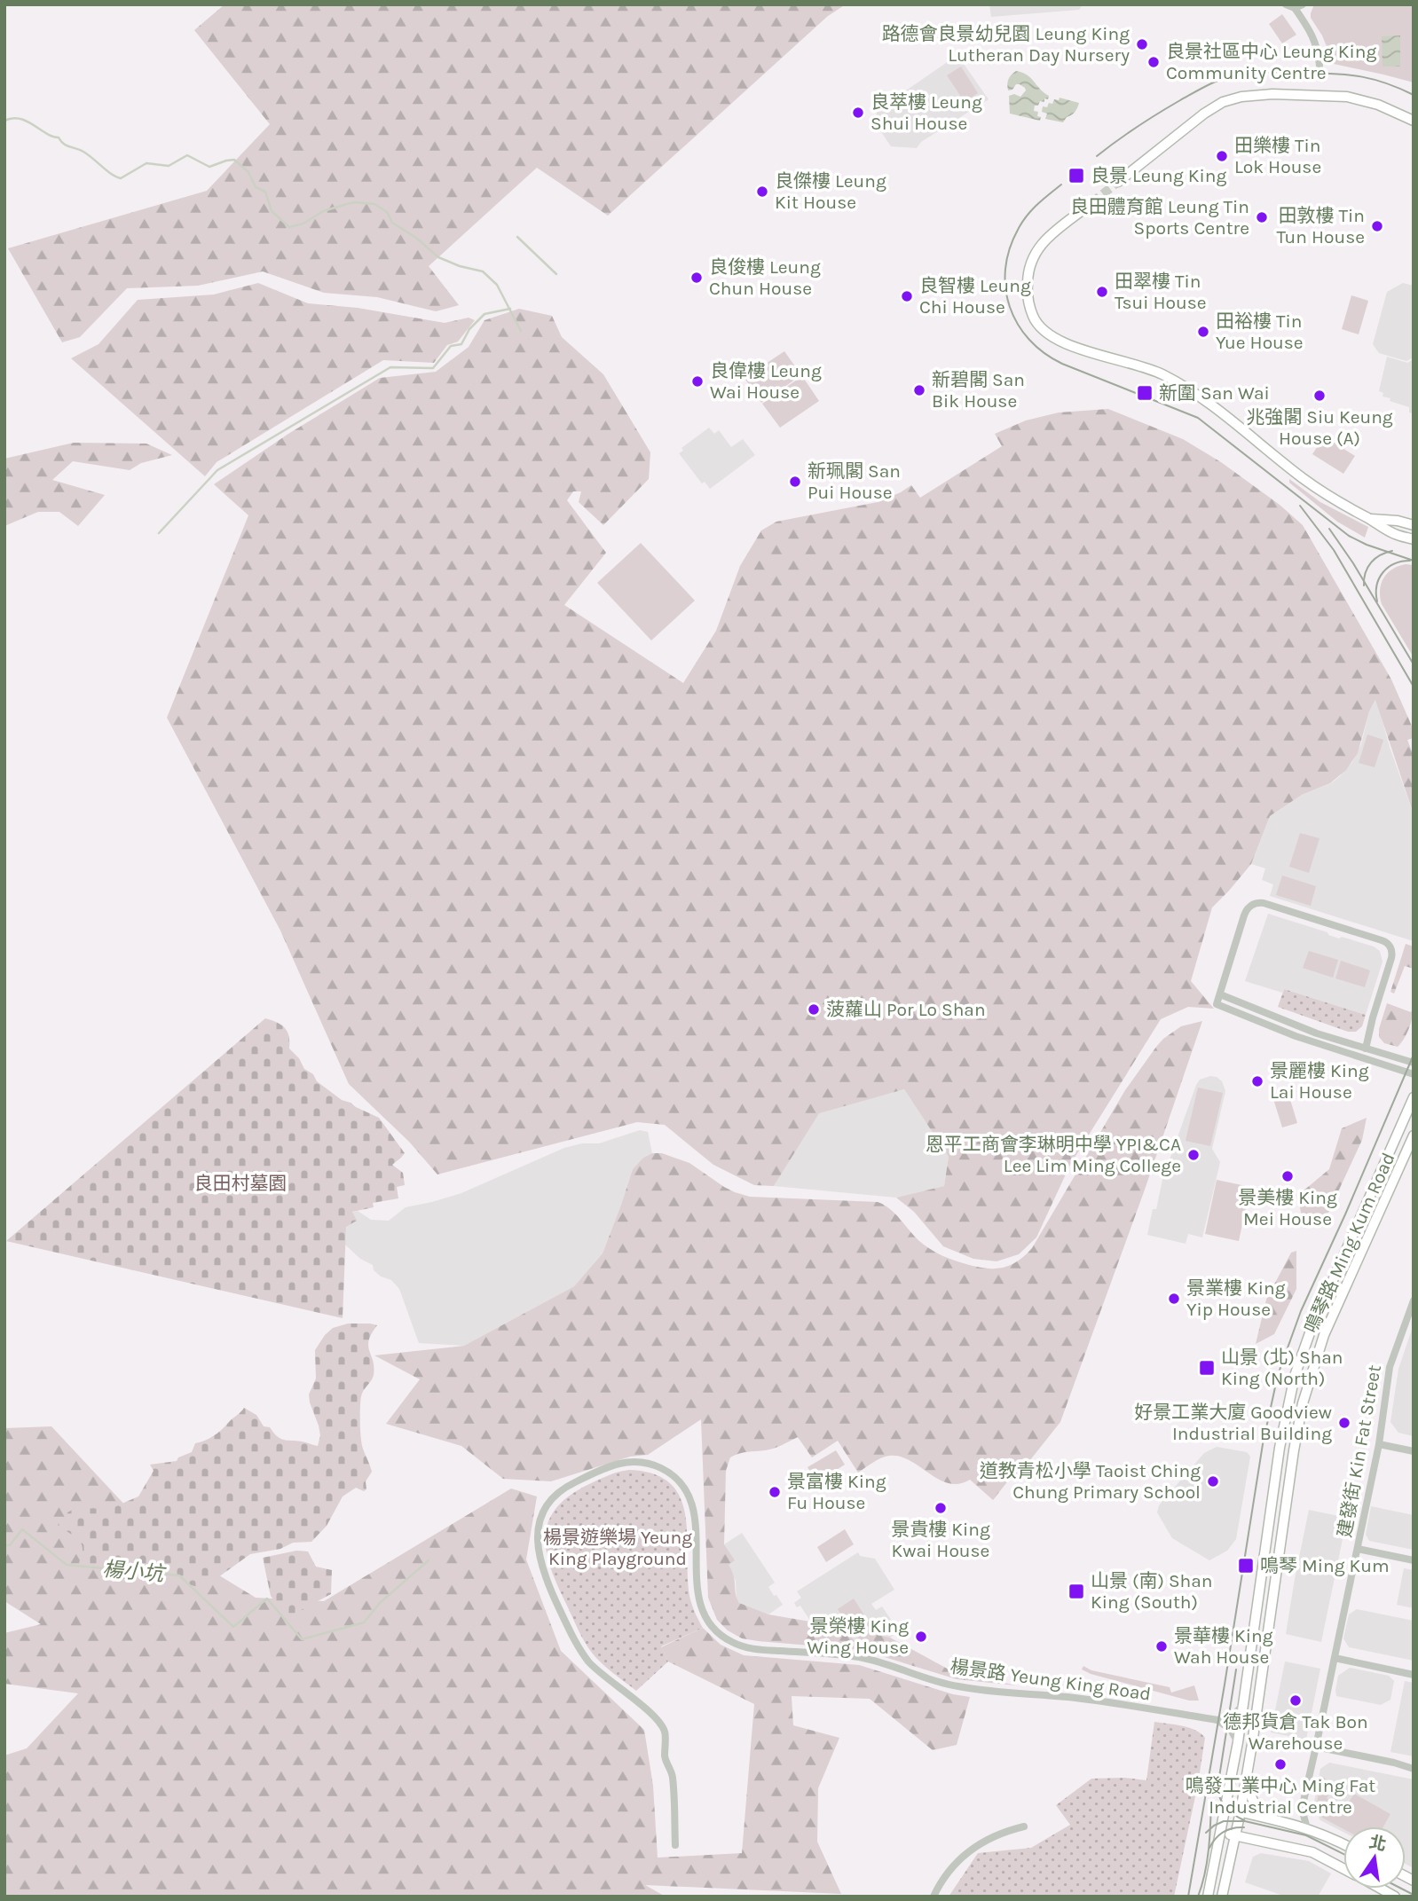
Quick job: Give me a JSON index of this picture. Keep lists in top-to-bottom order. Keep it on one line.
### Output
{"streets":{"main road":["鳴琴路 Ming Kum Road"],"street":["建發街 Kin Fat Street","楊景路 Yeung King Road"]},"water":["楊小坑"],"parks":["良田村墓園","楊景遊樂場 Yeung King Playground"],"places":{"other":["路德會良景幼兒園 Leung King Lutheran Day Nursery","良景社區中心 Leung King Community Centre","良萃樓 Leung Shui House","田樂樓 Tin Lok House","良傑樓 Leung Kit House","良田體育館 Leung Tin Sports Centre","田敦樓 Tin Tun House","良俊樓 Leung Chun House","田翠樓 Tin Tsui House","良智樓 Leung Chi House","田裕樓 Tin Yue House","良偉樓 Leung Wai House","新碧閣 San Bik House","兆強閣 Siu Keung House (A)","新珮閣 San Pui House","菠蘿山 Por Lo Shan","景麗樓 King Lai House","恩平工商會李琳明中學 YPI&CA Lee Lim Ming College","景美樓 King Mei House","景業樓 King Yip House","好景工業大廈 Goodview Industrial Building","道教青松小學 Taoist Ching Chung Primary School","景富樓 King Fu House","景貴樓 King Kwai House","景榮樓 King Wing House","景華樓 King Wah House","德邦貨倉 Tak Bon Warehouse","鳴發工業中心 Ming Fat Industrial Centre"],"transit":["良景 Leung King","新圍 San Wai","山景 (北) Shan King (North)","鳴琴 Ming Kum","山景 (南) Shan King (South)"]},"north":"top"}
